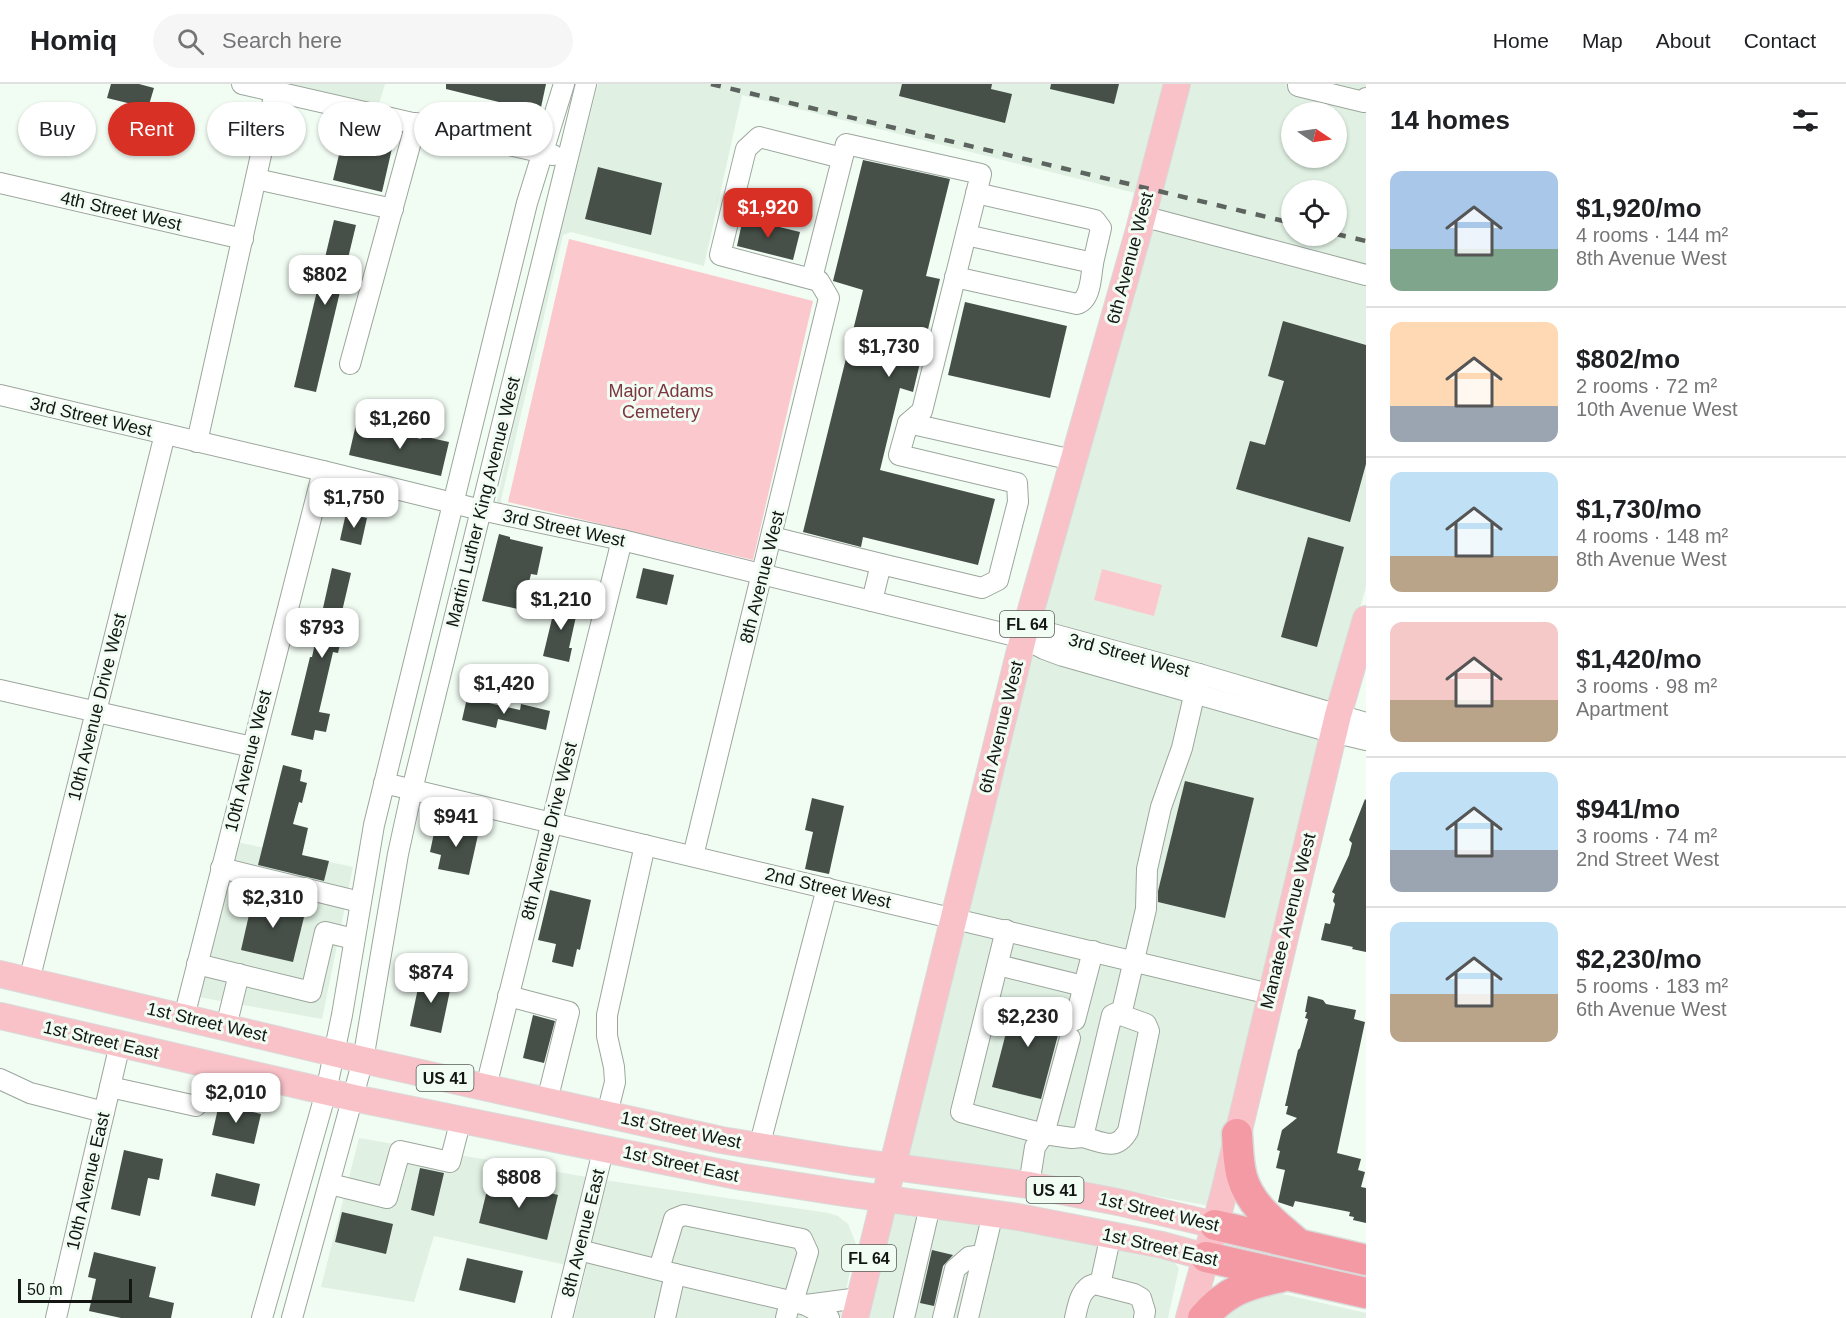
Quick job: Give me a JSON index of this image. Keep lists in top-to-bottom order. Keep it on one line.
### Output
{"streets":{"highway":["1st Street West","1st Street East","US 41"],"main road":["6th Avenue West","FL 64","Manatee Avenue West"],"street":["4th Street West","3rd Street West","Martin Luther King Avenue West","8th Avenue West","10th Avenue Drive West","10th Avenue West","8th Avenue Drive West","2nd Street West","10th Avenue East","8th Avenue East"]},"crossings":[["6th Avenue West","3rd Street West"],["6th Avenue West","FL 64"],["6th Avenue West","2nd Street West"],["6th Avenue West","1st Street West"],["6th Avenue West","1st Street East"],["3rd Street West","Martin Luther King Avenue West"],["3rd Street West","8th Avenue West"],["3rd Street West","10th Avenue Drive West"],["3rd Street West","10th Avenue West"],["3rd Street West","8th Avenue Drive West"],["3rd Street West","Manatee Avenue West"],["Martin Luther King Avenue West","2nd Street West"],["Martin Luther King Avenue West","1st Street West"],["Martin Luther King Avenue West","1st Street East"],["8th Avenue West","2nd Street West"],["FL 64","1st Street East"],["10th Avenue Drive West","1st Street West"],["10th Avenue West","1st Street West"],["8th Avenue Drive West","2nd Street West"],["8th Avenue Drive West","1st Street West"],["2nd Street West","Manatee Avenue West"],["Manatee Avenue West","1st Street West"],["Manatee Avenue West","1st Street East"],["1st Street East","10th Avenue East"],["1st Street East","8th Avenue East"]],"parks":["Major Adams Cemetery"],"scale_bar":"50 m","north":"right","page":{"header":"Homiq","search":"Search here","nav":["Home","Map","About","Contact"],"heading":"14 homes","chip":["Buy","Rent","Filters","New","Apartment"],"list":[{"name":"$1,920/mo","note":"4 rooms · 144 m² · 8th Avenue West"},{"name":"$802/mo","note":"2 rooms · 72 m² · 10th Avenue West"},{"name":"$1,730/mo","note":"4 rooms · 148 m² · 8th Avenue West"},{"name":"$1,420/mo","note":"3 rooms · 98 m² · Apartment"},{"name":"$941/mo","note":"3 rooms · 74 m² · 2nd Street West"},{"name":"$2,230/mo","note":"5 rooms · 183 m² · 6th Avenue West"}],"price":["$1,920","$802","$1,730","$1,260","$1,750","$1,210","$793","$1,420","$941","$2,310","$874","$2,230","$2,010","$808"],"scale":"50 m"}}
